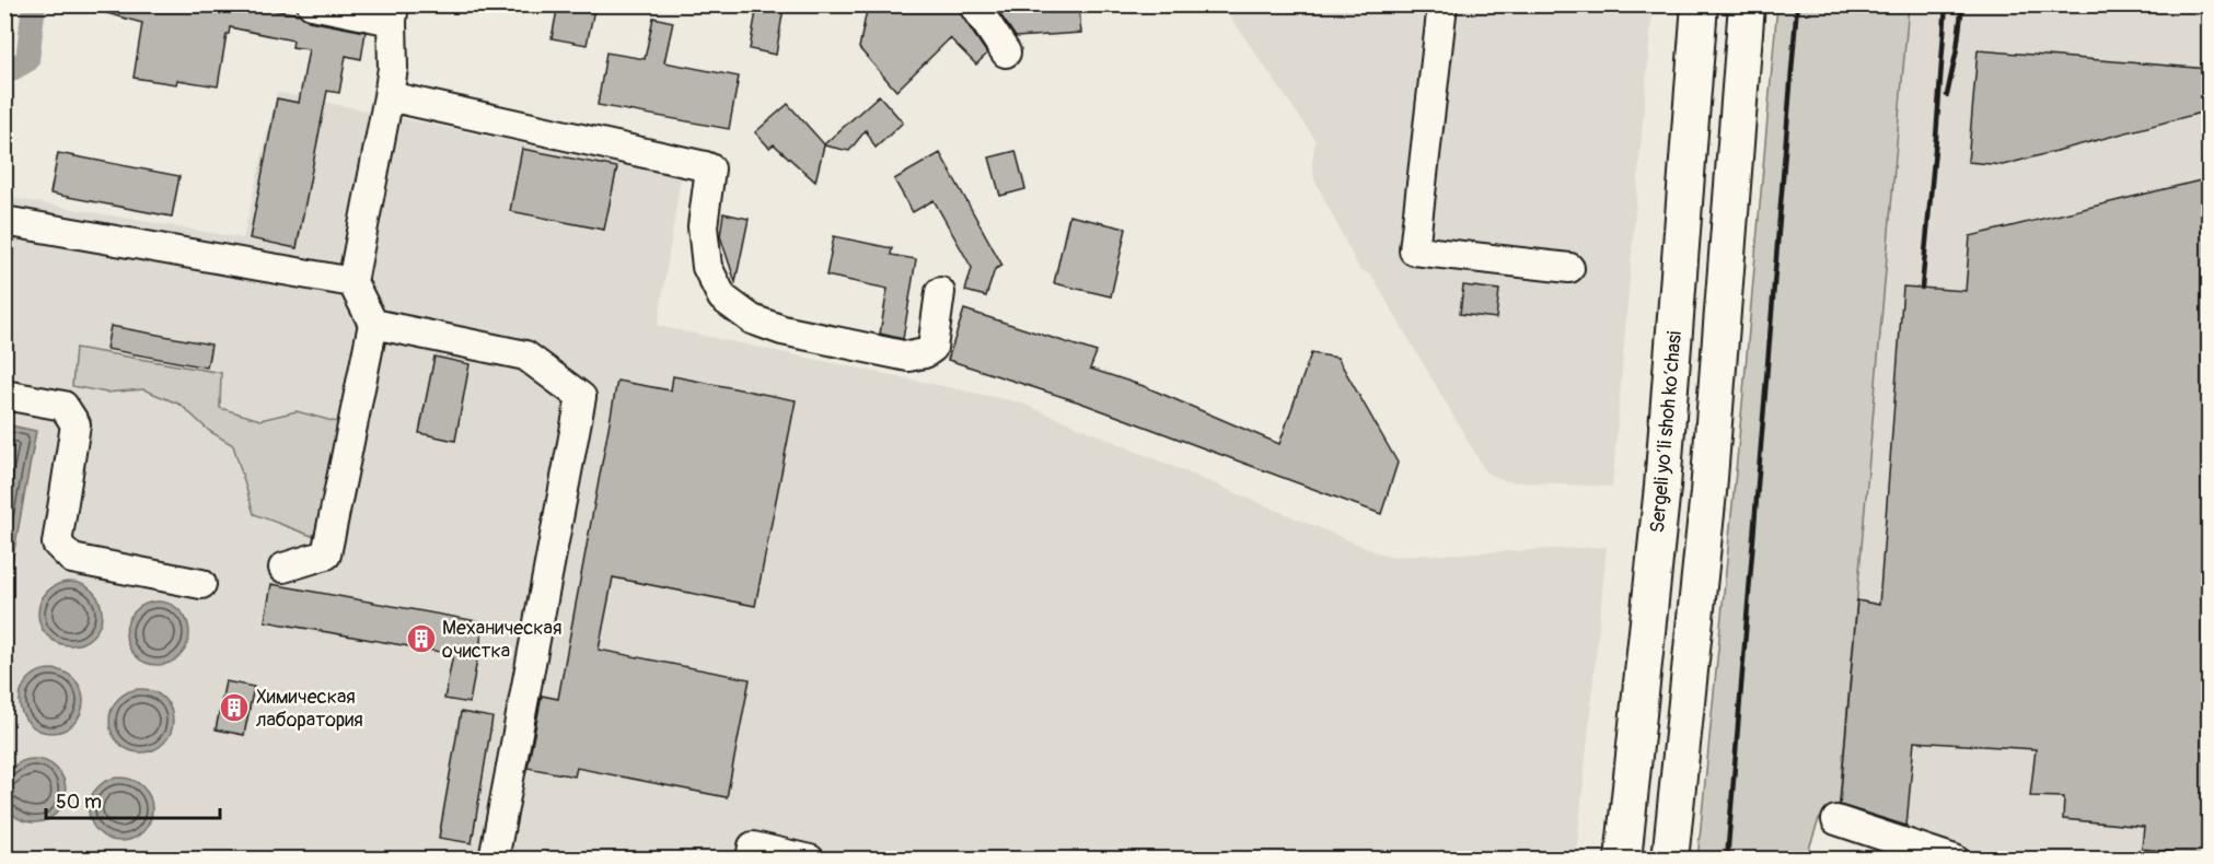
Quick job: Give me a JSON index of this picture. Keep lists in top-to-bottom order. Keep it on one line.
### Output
{"streets":{"main road":["Sergeli yo‘li shoh ko‘chasi"]},"places":{"building":["Механическая очистка","Химическая лаборатория"]},"scale_bar":"50 m"}
